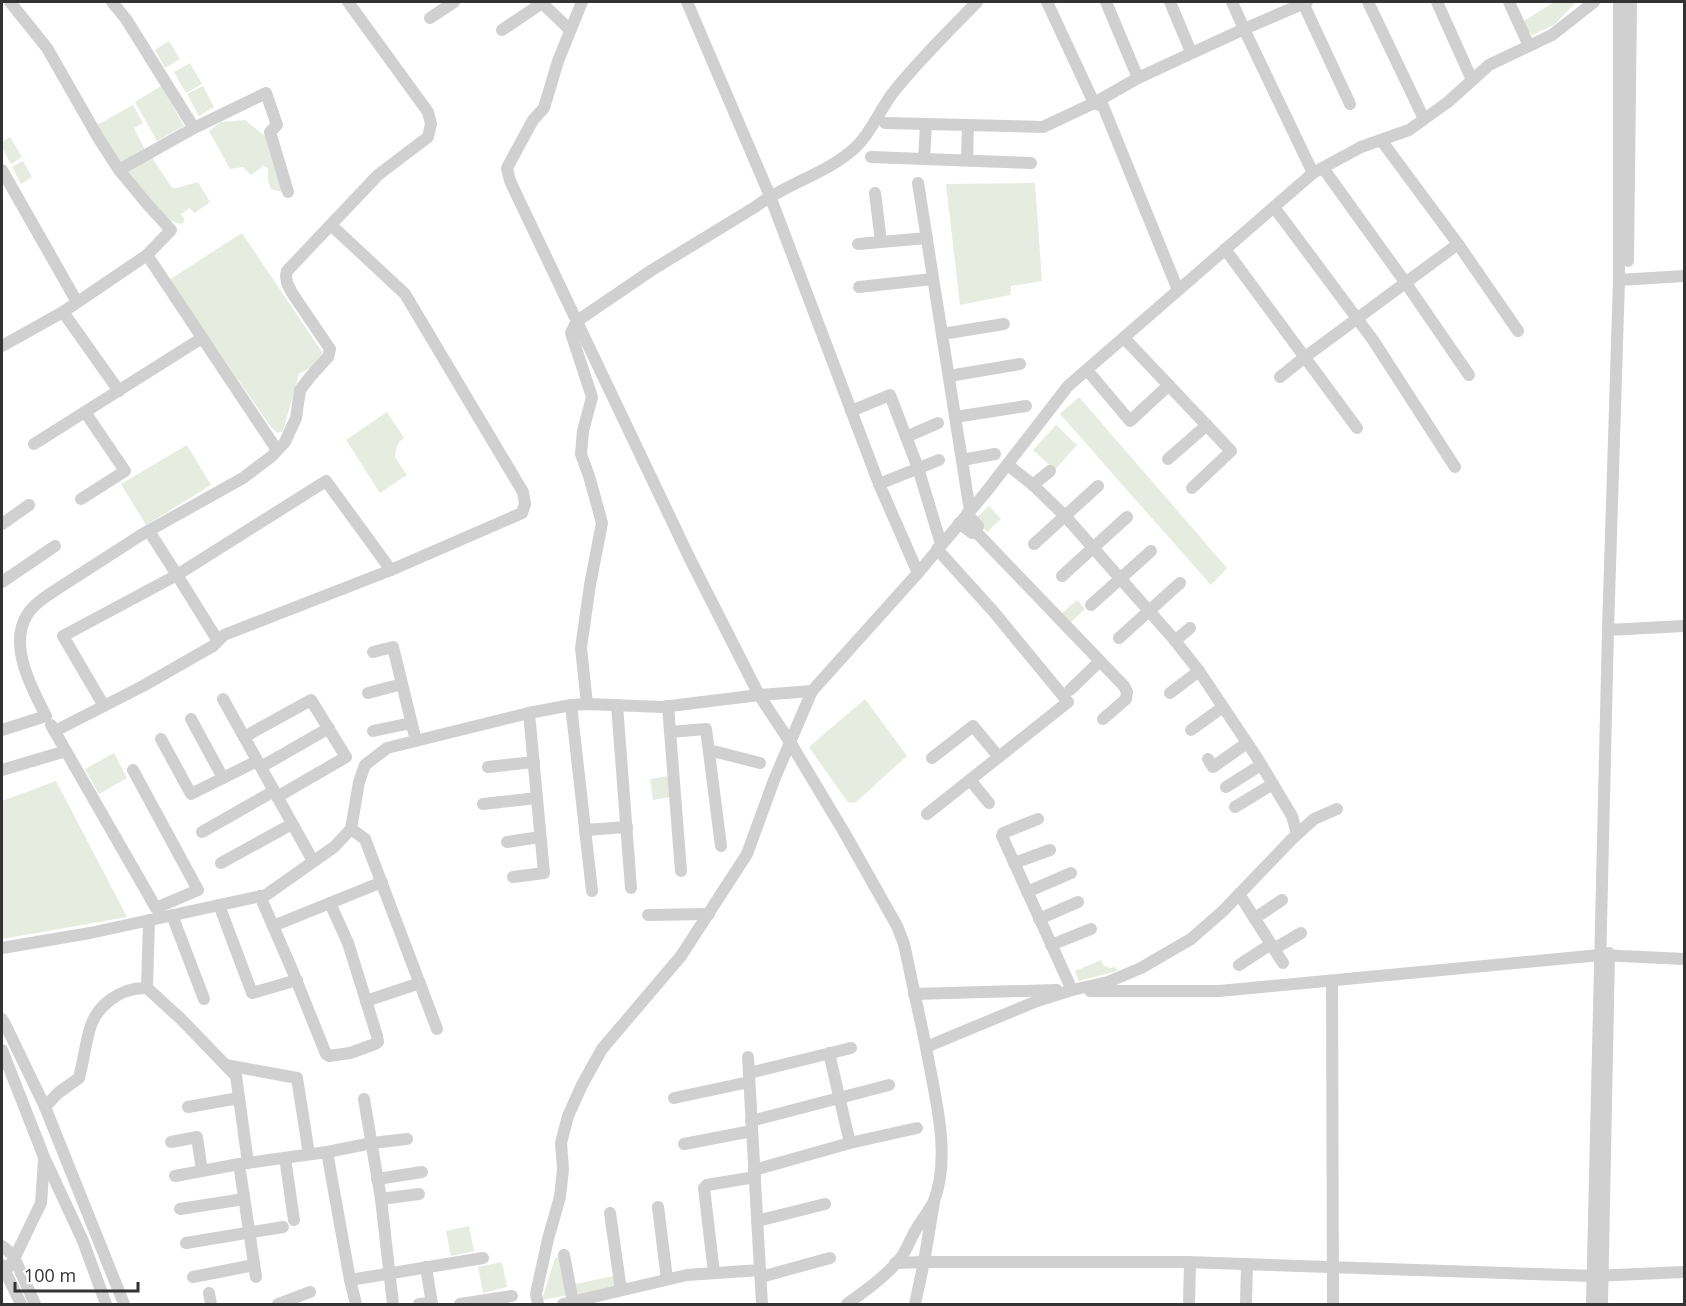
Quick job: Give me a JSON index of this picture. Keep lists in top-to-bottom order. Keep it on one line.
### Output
{"scale_bar":"100 m"}
